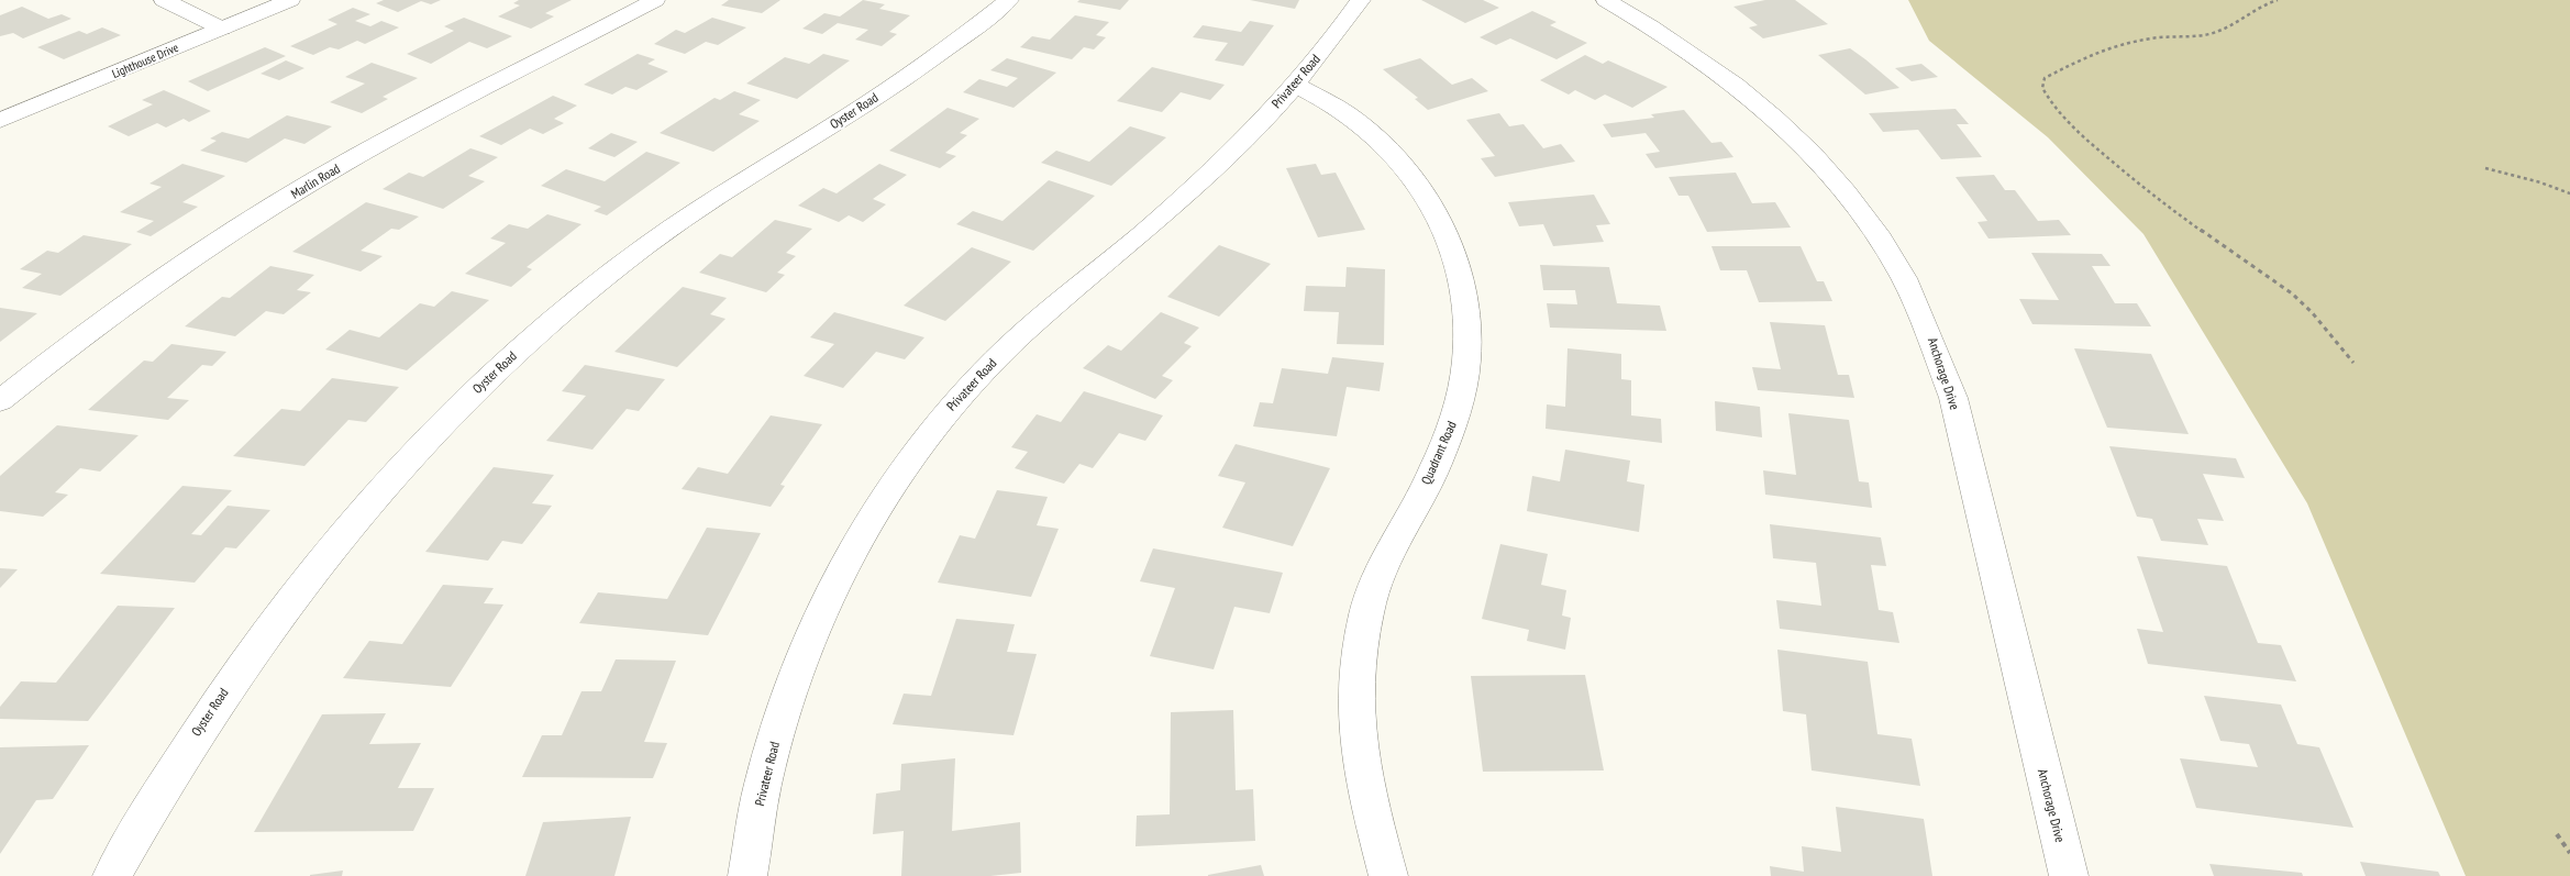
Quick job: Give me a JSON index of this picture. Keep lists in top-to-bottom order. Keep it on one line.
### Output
{"streets":{"street":["Lighthouse Drive","Privateer Road","Oyster Road","Marlin Road","Anchorage Drive","Quadrant Road"]},"crossings":[["Privateer Road","Quadrant Road"]]}
